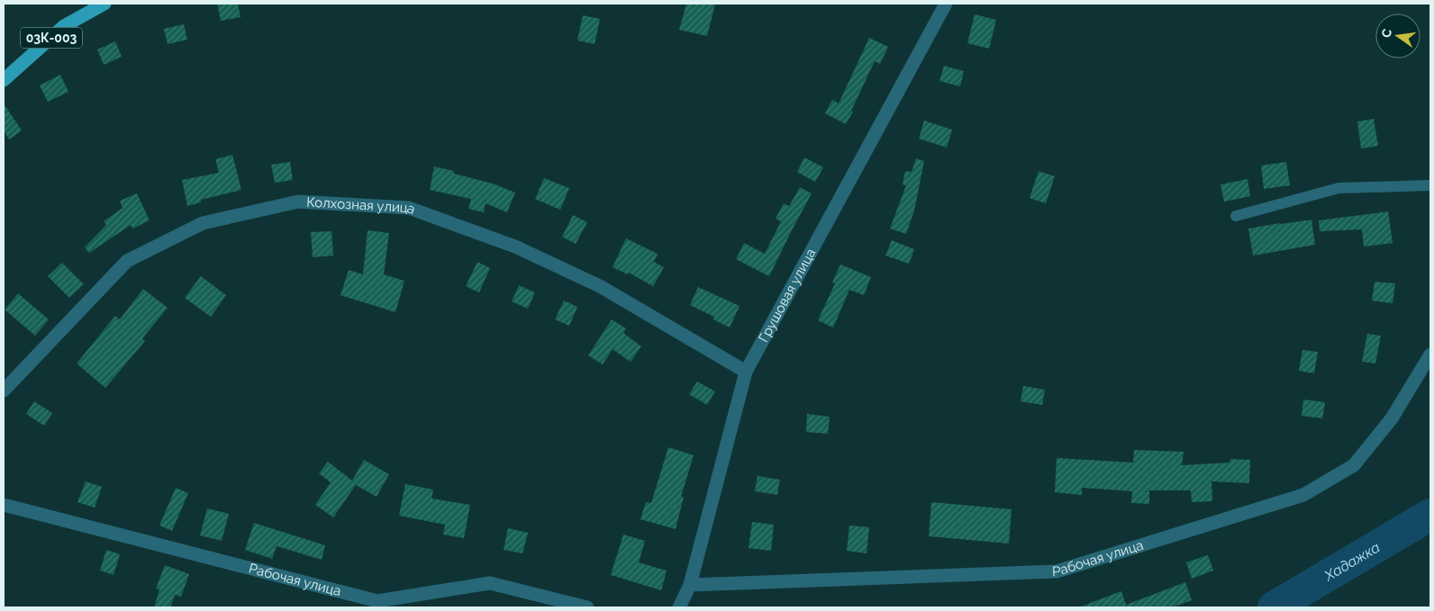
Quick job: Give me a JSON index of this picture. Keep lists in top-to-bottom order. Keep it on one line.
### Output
{"streets":{"main road":["03К-003"],"street":["Колхозная улица","Грушовая улица","Рабочая улица"]},"crossings":[["Колхозная улица","Грушовая улица"],["Грушовая улица","Рабочая улица"]],"water":["Хадажка"],"north":"left"}
